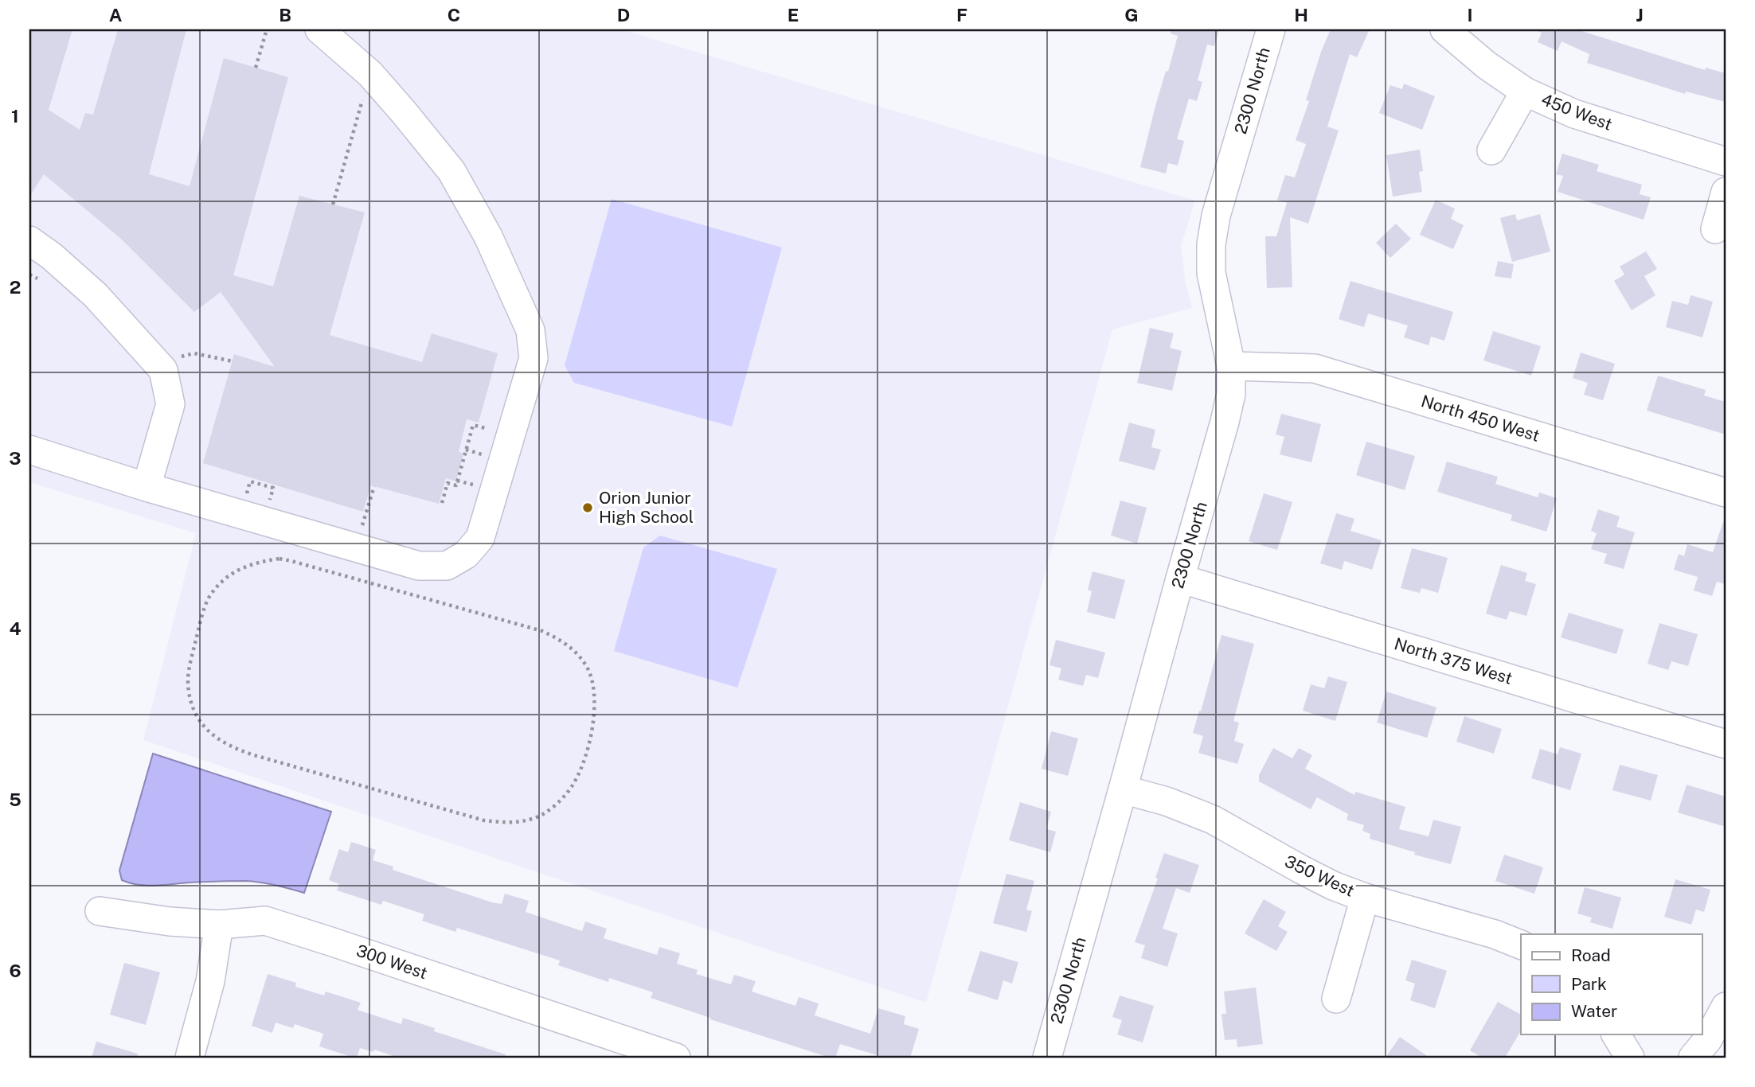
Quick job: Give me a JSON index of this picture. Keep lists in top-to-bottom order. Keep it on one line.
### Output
{"streets":{"street":["2300 North","450 West","North 450 West","North 375 West","350 West","300 West"]},"crossings":[["2300 North","North 450 West"],["2300 North","North 375 West"],["2300 North","350 West"]],"places":["Orion Junior High School"],"legend":["Road","Park","Water"],"grid":{"columns":["A","B","C","D","E","F","G","H","I","J"],"rows":["1","2","3","4","5","6"]}}
